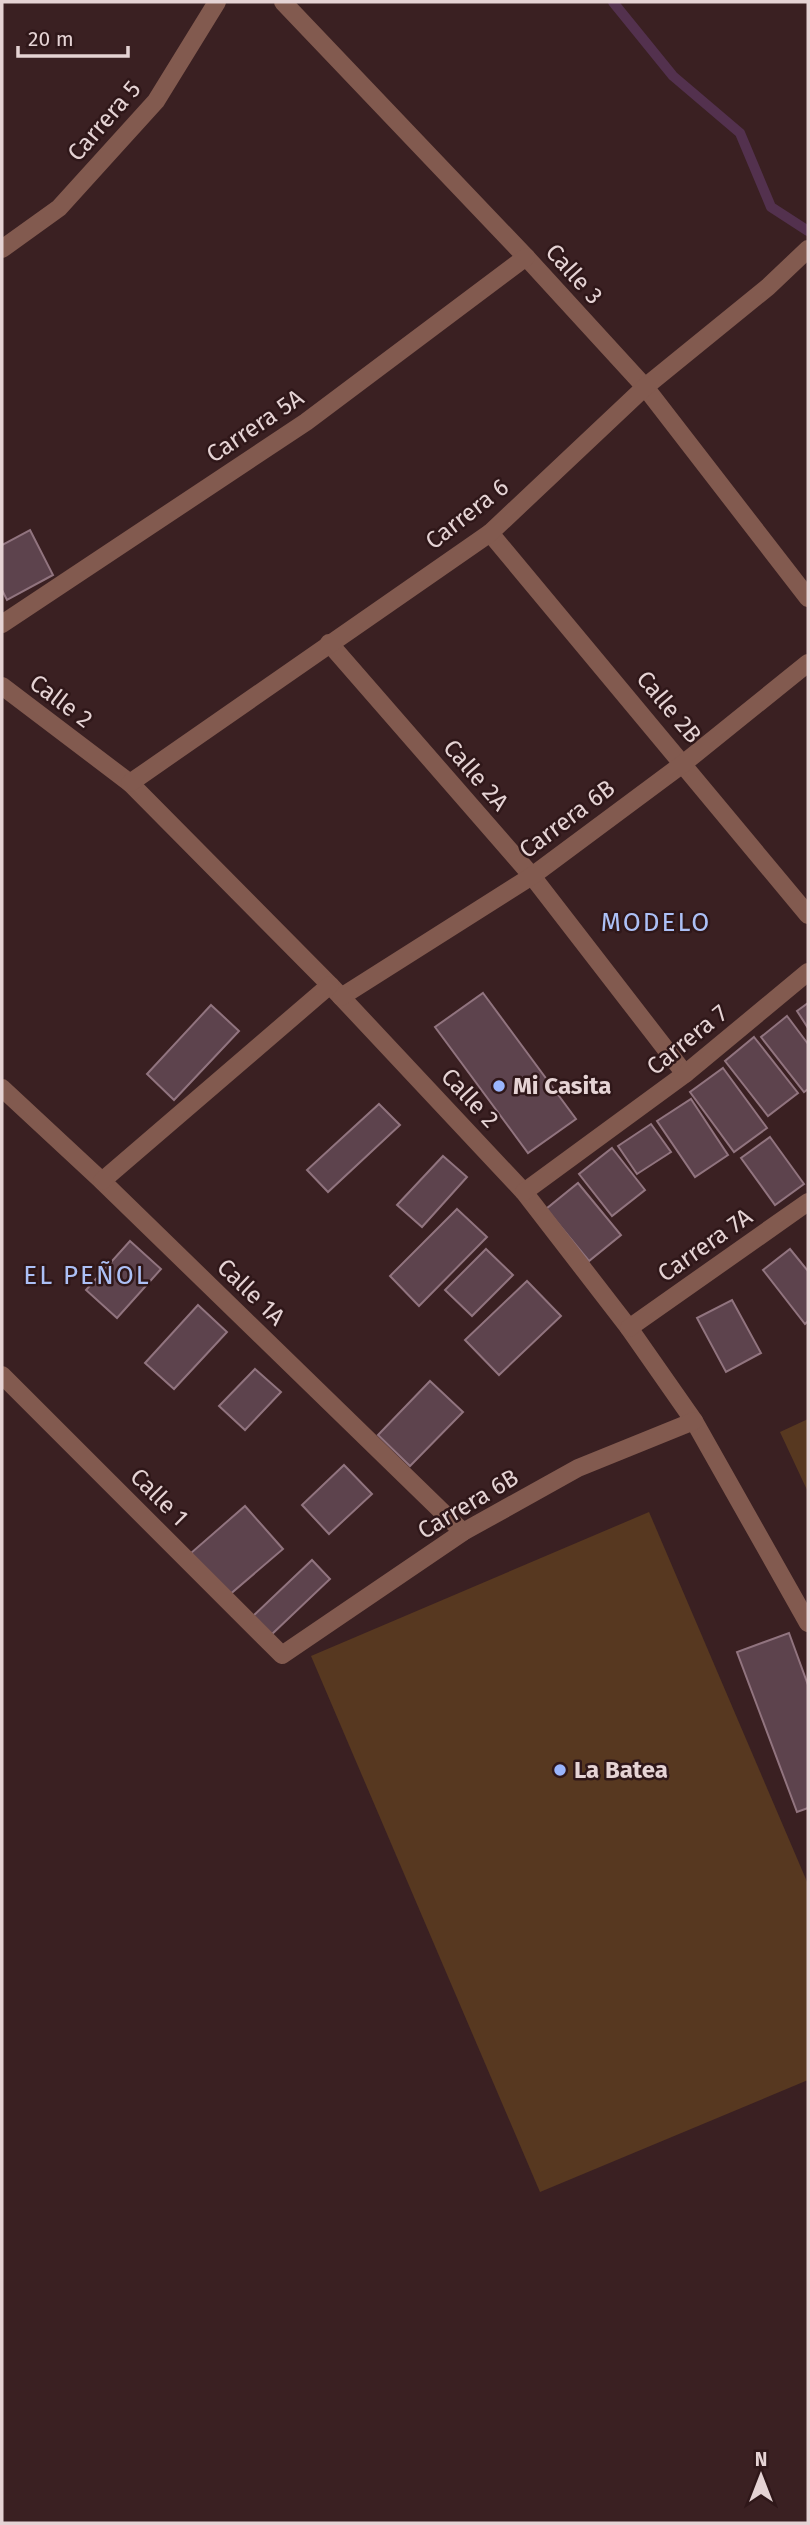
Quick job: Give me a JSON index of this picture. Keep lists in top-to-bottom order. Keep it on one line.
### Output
{"streets":{"street":["Carrera 5","Calle 3","Carrera 5A","Carrera 6","Calle 2","Calle 2B","Calle 2A","Carrera 6B","Carrera 7","Carrera 7A","Calle 1A","Calle 1"]},"crossings":[["Calle 3","Carrera 5A"],["Calle 3","Carrera 6"],["Carrera 6","Calle 2"],["Carrera 6","Calle 2B"],["Carrera 6","Calle 2A"],["Calle 2","Carrera 6B"],["Calle 2","Carrera 7"],["Calle 2","Carrera 7A"],["Calle 2B","Carrera 6B"],["Calle 2A","Carrera 6B"],["Calle 2A","Carrera 7"],["Carrera 6B","Calle 1A"],["Carrera 6B","Calle 1"]],"districts":["MODELO","EL PEÑOL"],"places":["Mi Casita","La Batea"],"scale_bar":"20 m","north":"top"}
